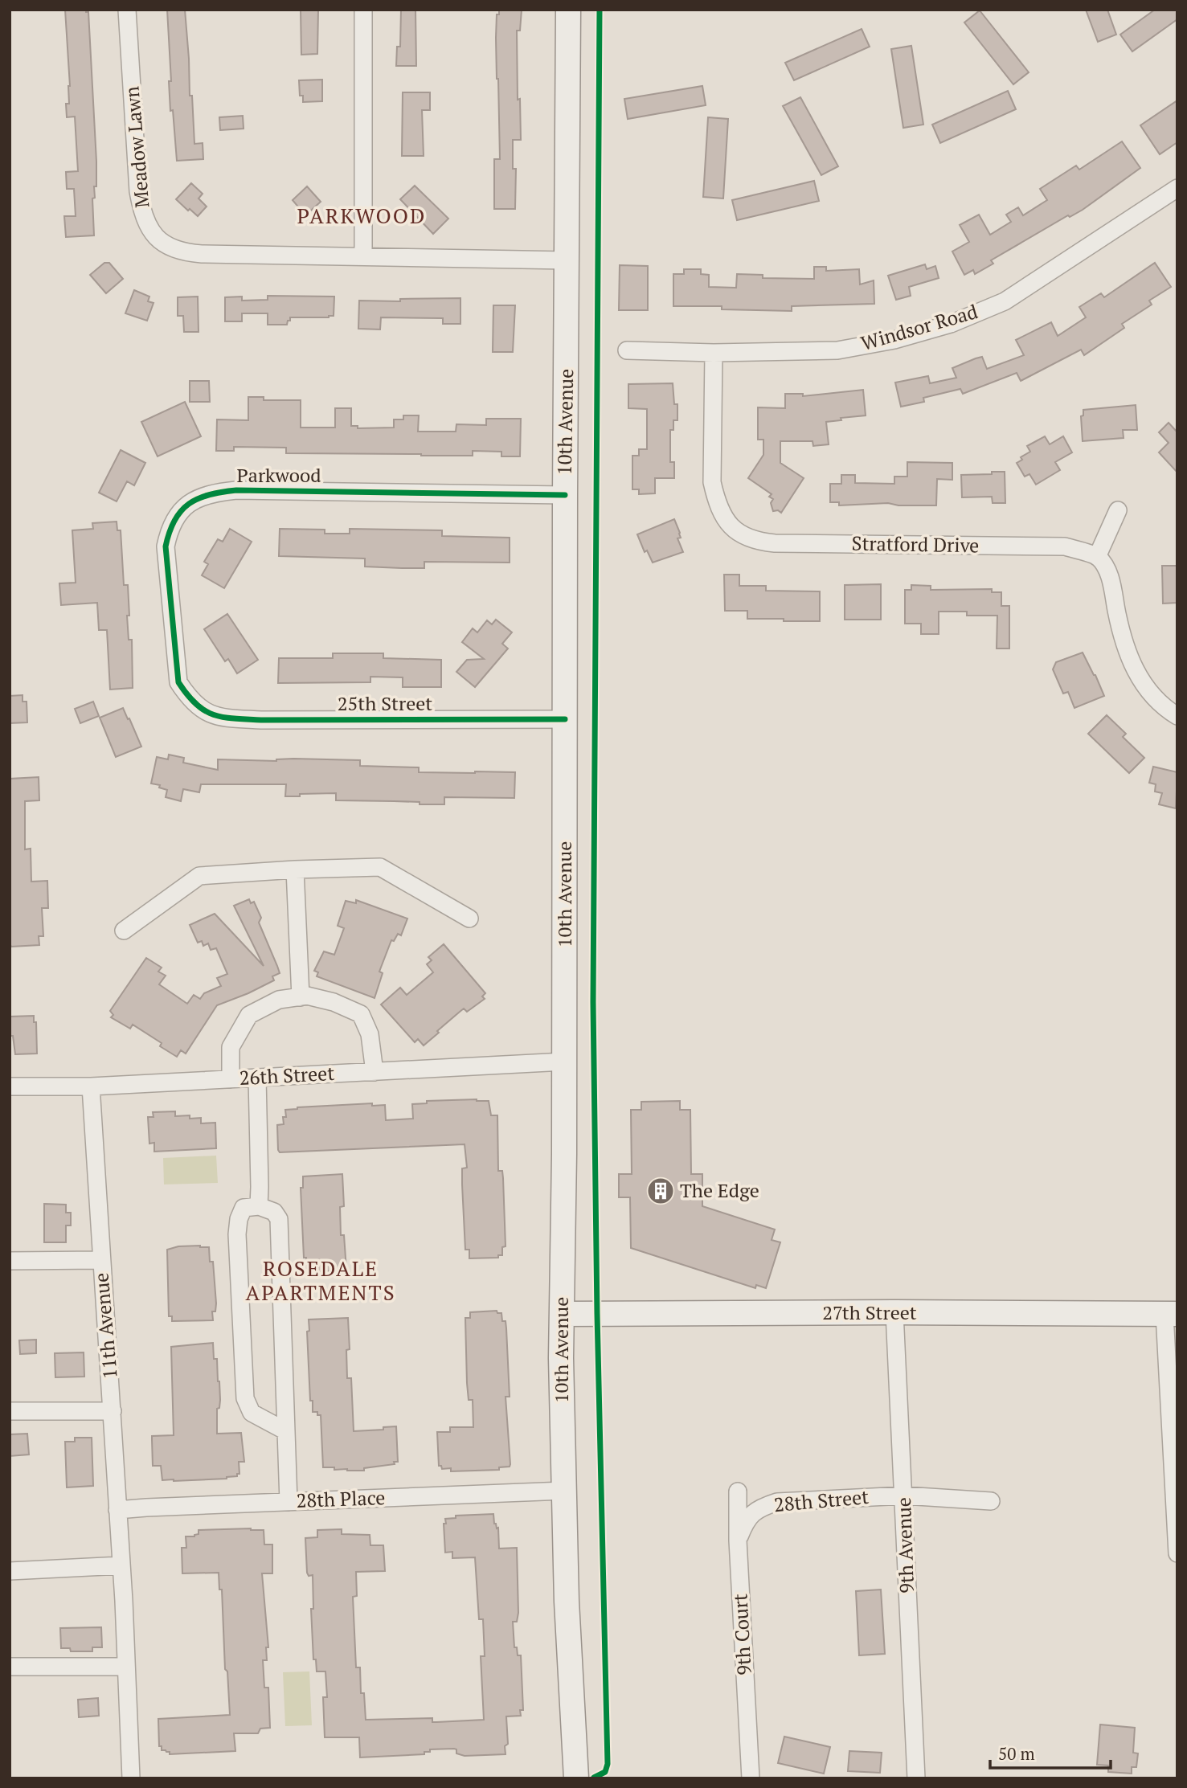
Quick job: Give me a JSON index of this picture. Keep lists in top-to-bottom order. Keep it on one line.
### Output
{"streets":{"main road":["10th Avenue","27th Street"],"street":["Meadow Lawn","Windsor Road","Parkwood","Stratford Drive","25th Street","26th Street","11th Avenue","28th Place","28th Street","9th Avenue","9th Court"]},"crossings":[["Meadow Lawn","10th Avenue"],["Windsor Road","Stratford Drive"],["10th Avenue","Parkwood"],["10th Avenue","25th Street"],["10th Avenue","26th Street"],["10th Avenue","27th Street"],["10th Avenue","28th Place"],["Parkwood","25th Street"],["26th Street","11th Avenue"],["27th Street","9th Avenue"],["11th Avenue","28th Place"],["28th Street","9th Avenue"],["28th Street","9th Court"]],"districts":["PARKWOOD","ROSEDALE APARTMENTS"],"places":{"building":["The Edge"]},"scale_bar":"50 m"}
